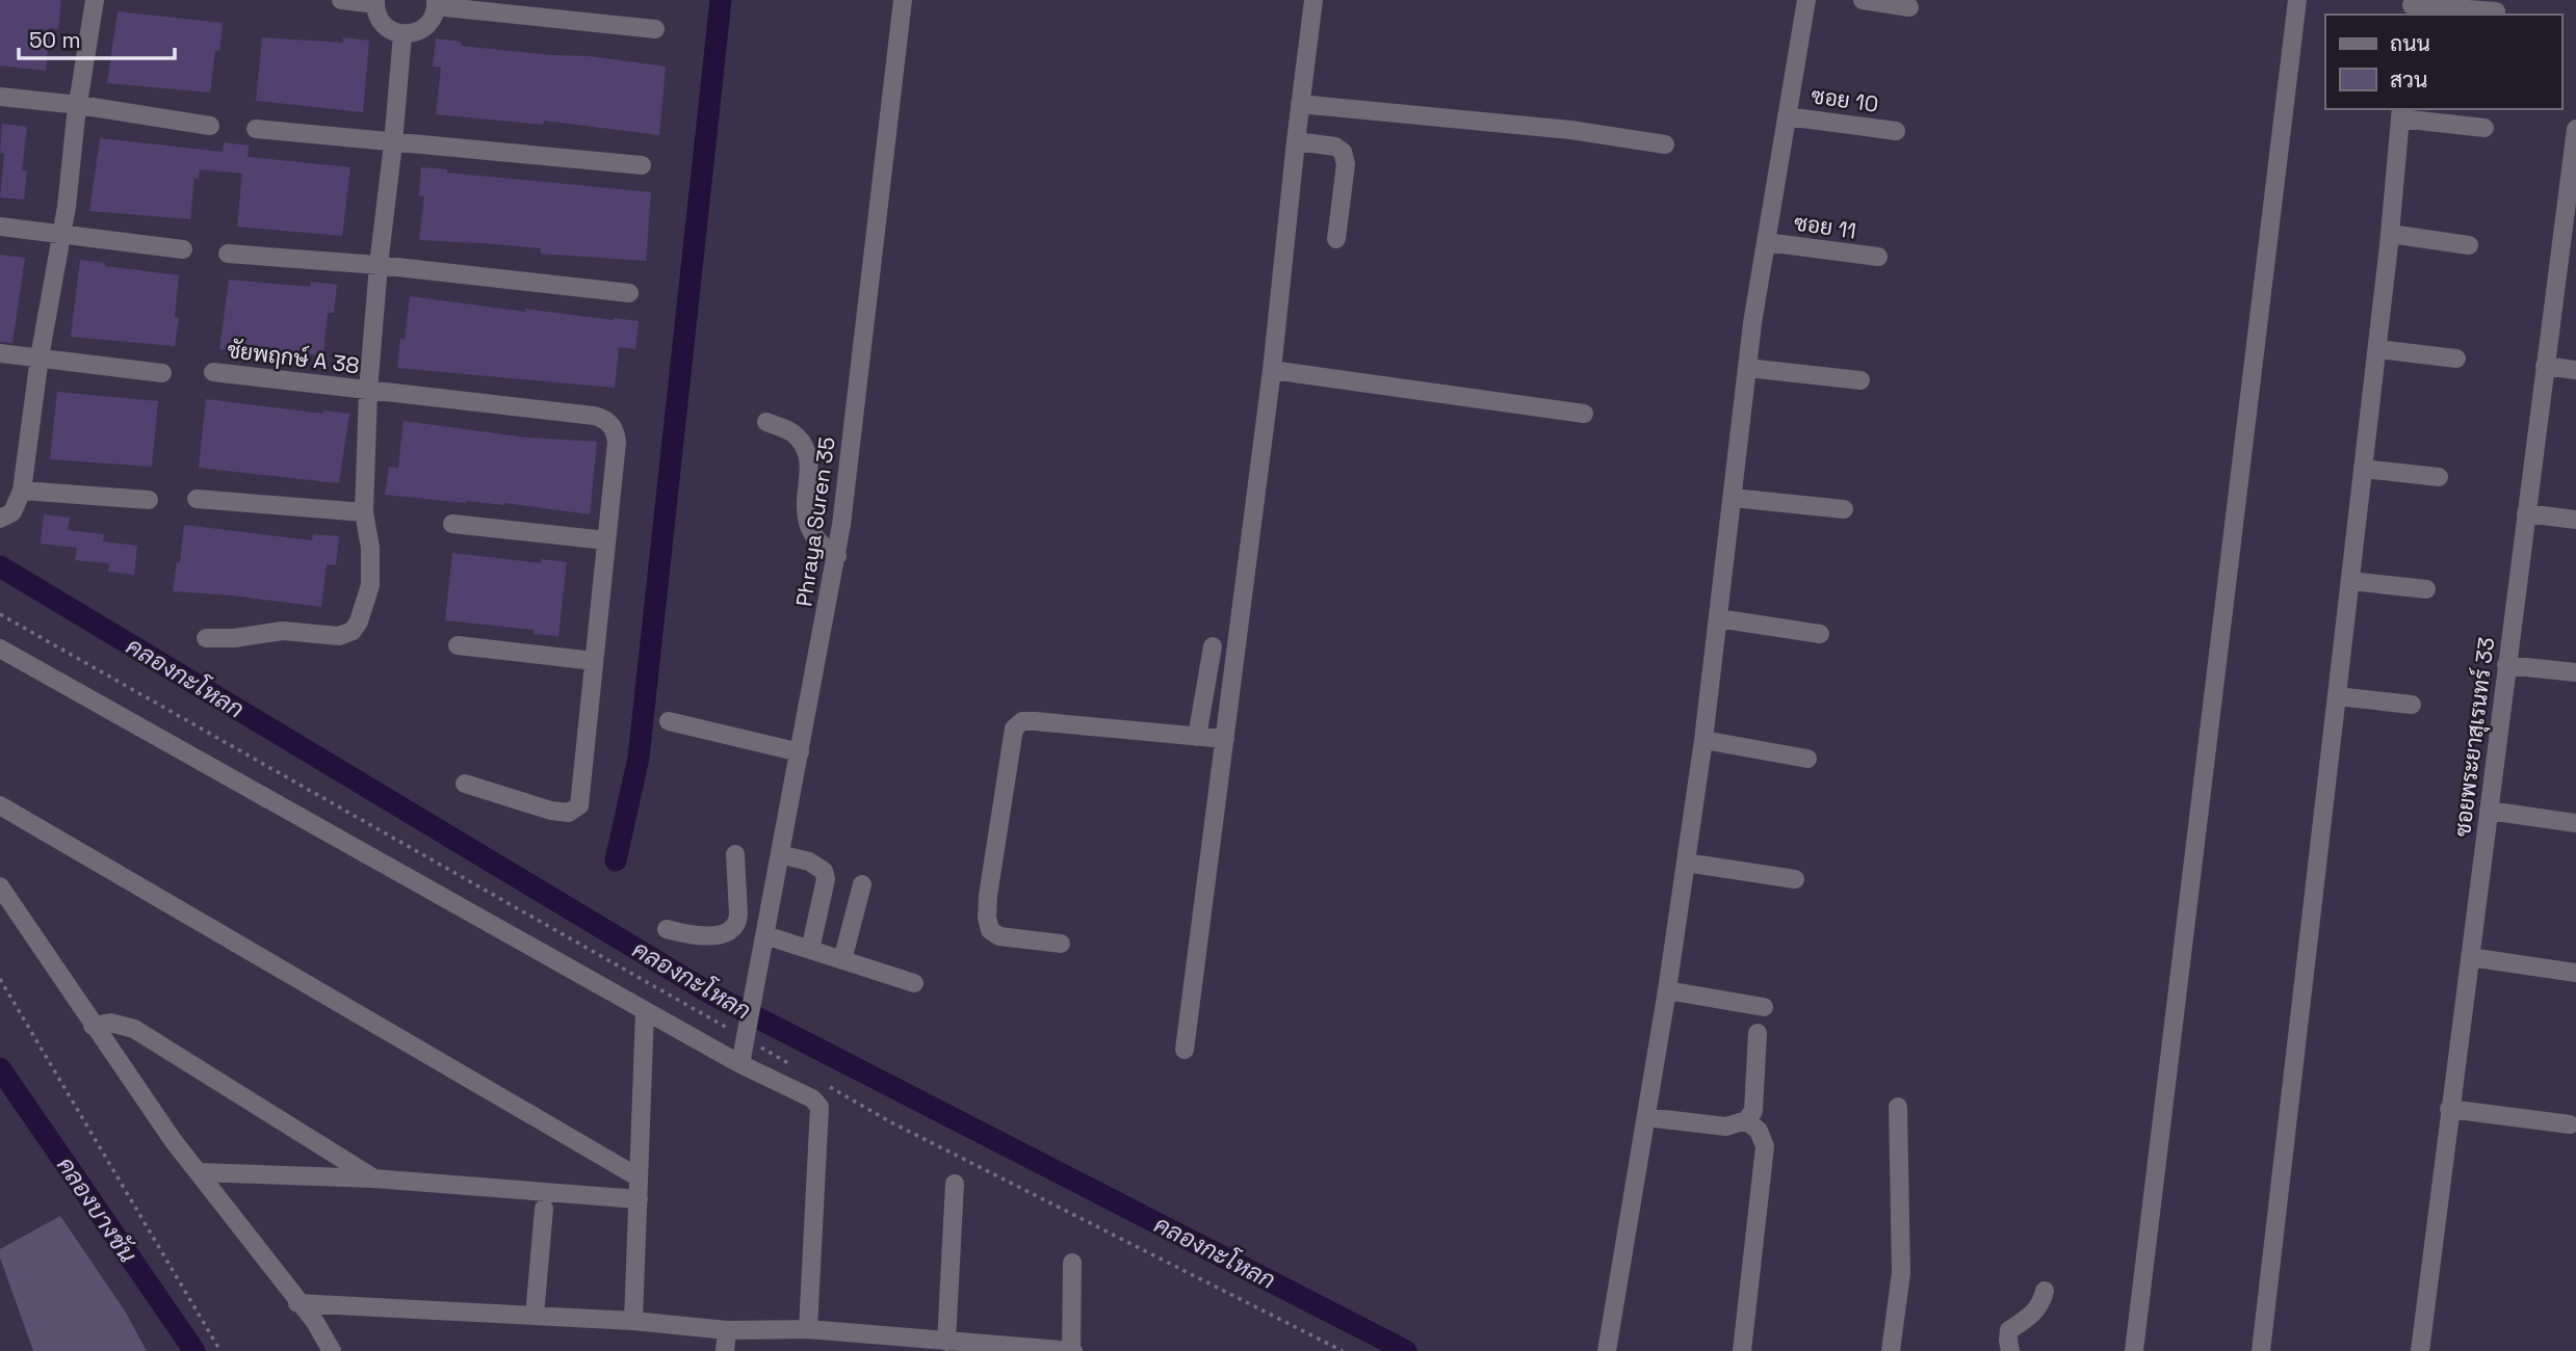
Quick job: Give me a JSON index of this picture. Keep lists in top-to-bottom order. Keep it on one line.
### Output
{"streets":{"street":["ซอย 10","ซอย 11","ชัยพฤกษ์ A 38","Phraya Suren 35","ซอยพระยาสุเรนทร์ 33"]},"water":["คลองกะโหลก","คลองบางชัน"],"legend":["ถนน","สวน"],"scale_bar":"50 m"}
